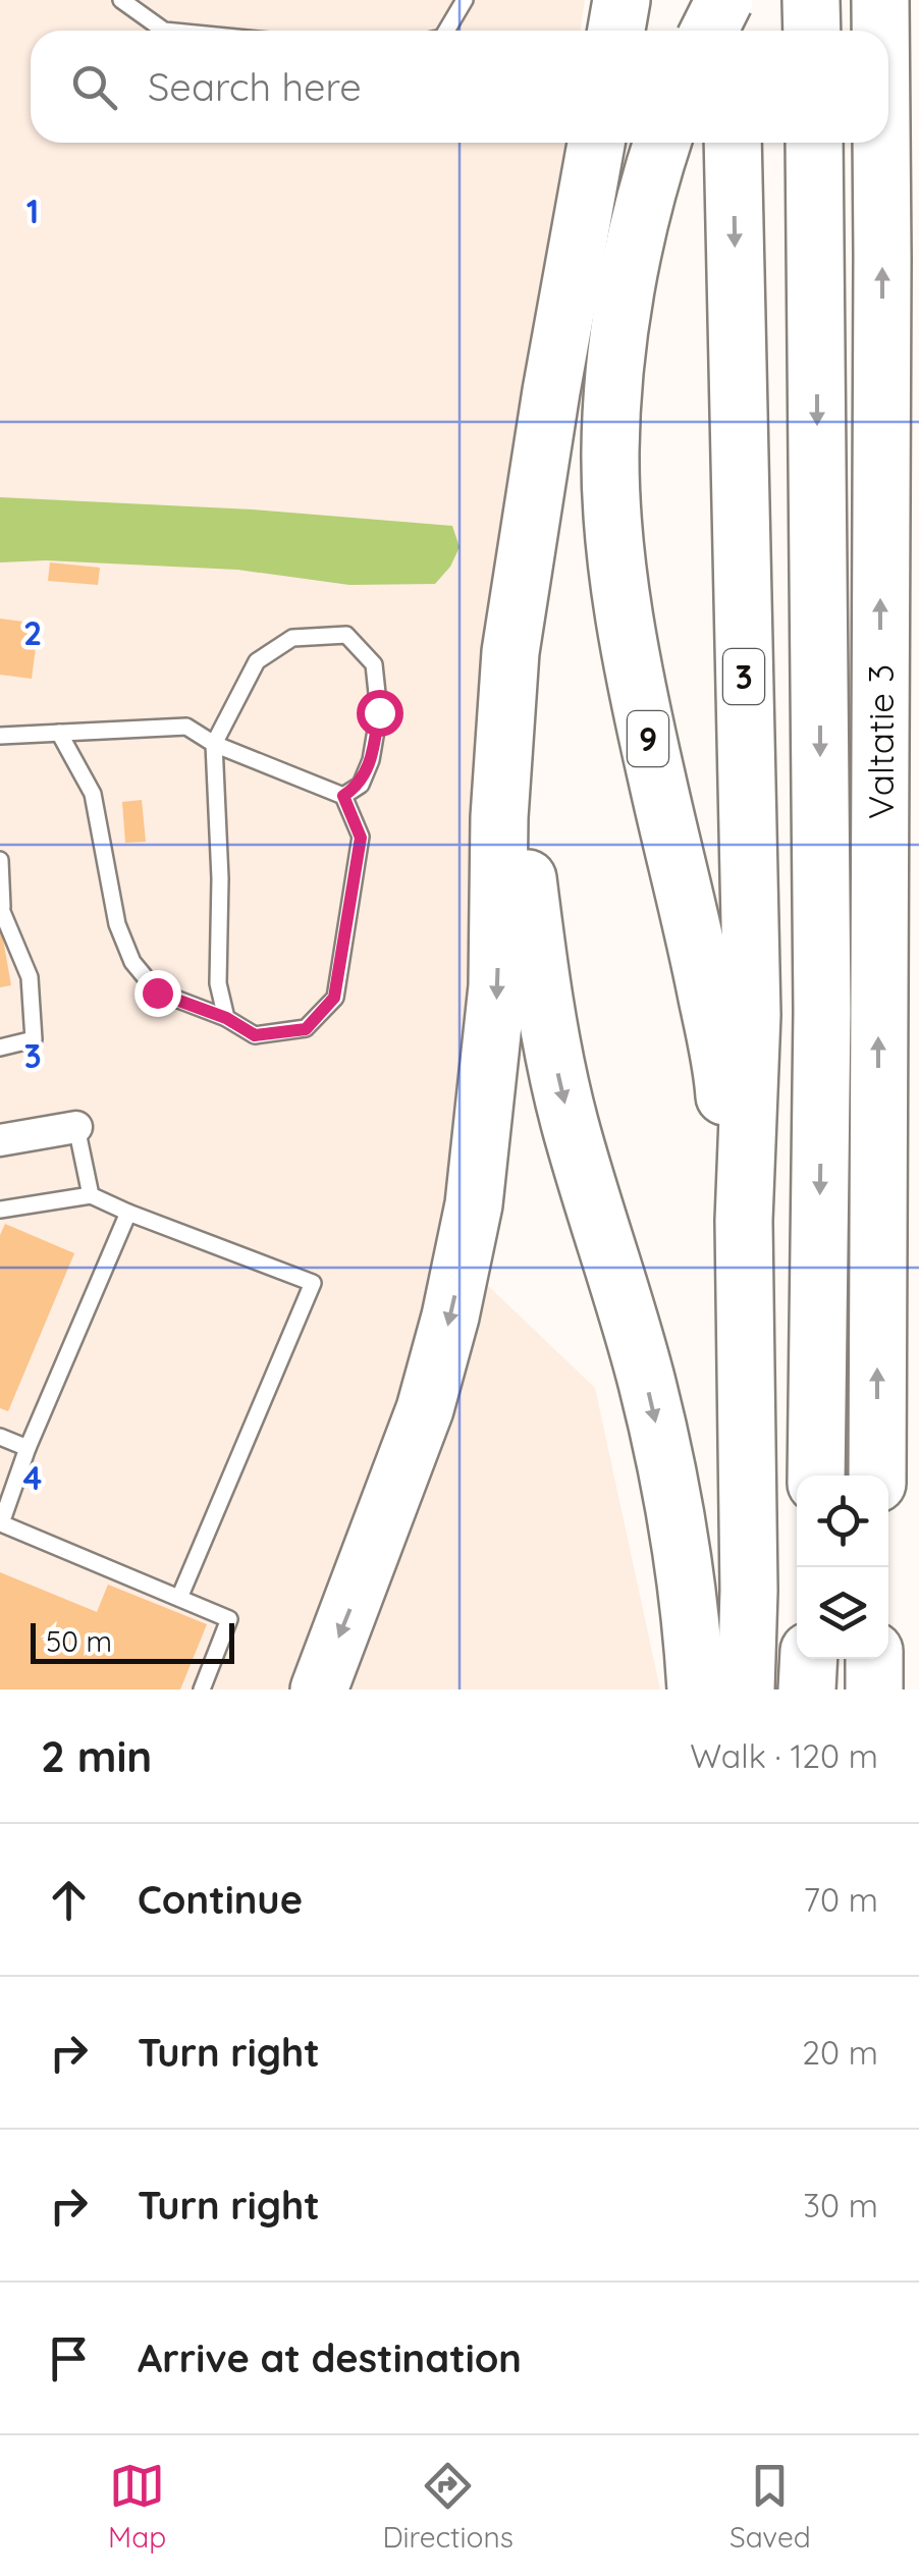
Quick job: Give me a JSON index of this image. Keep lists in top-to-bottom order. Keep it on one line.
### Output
{"streets":{"highway":["3","9","Valtatie 3"]},"crossings":[["3","9"]],"scale_bar":"50 m","page":{"search":"Search here","scale":"50 m","heading":["2 min","Walk · 120 m"],"list":[["Continue","70 m"],["Turn right","20 m"],["Turn right","30 m"],"Arrive at destination"],"nav":["Map","Directions","Saved"]},"grid":{"rows":["1","2","3","4"]}}
